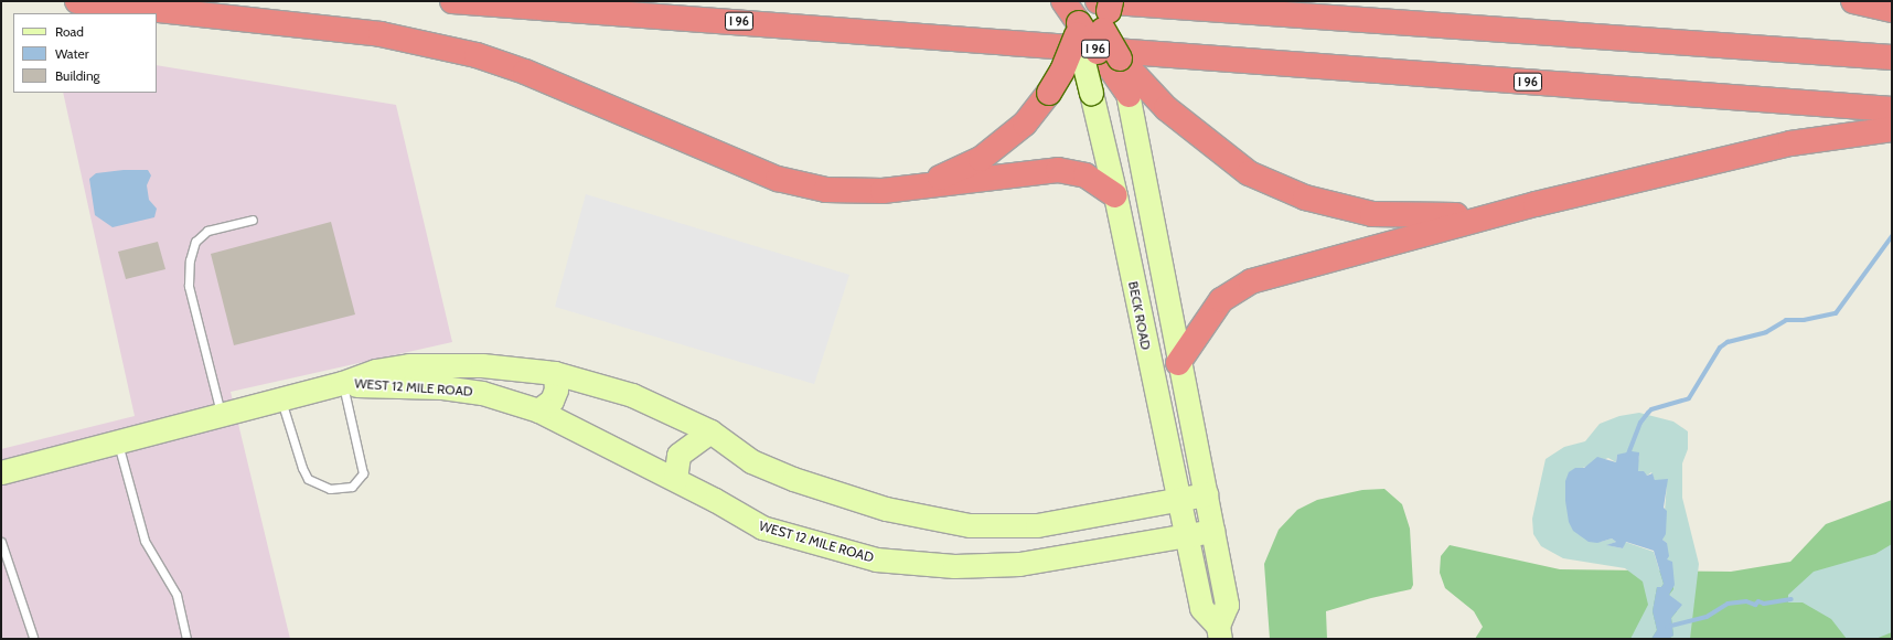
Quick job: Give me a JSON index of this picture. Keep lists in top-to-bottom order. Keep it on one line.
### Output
{"streets":{"highway":["I 96"],"main road":["BECK ROAD","WEST 12 MILE ROAD"]},"crossings":[["BECK ROAD","WEST 12 MILE ROAD"]],"legend":["Road","Water","Building"]}
